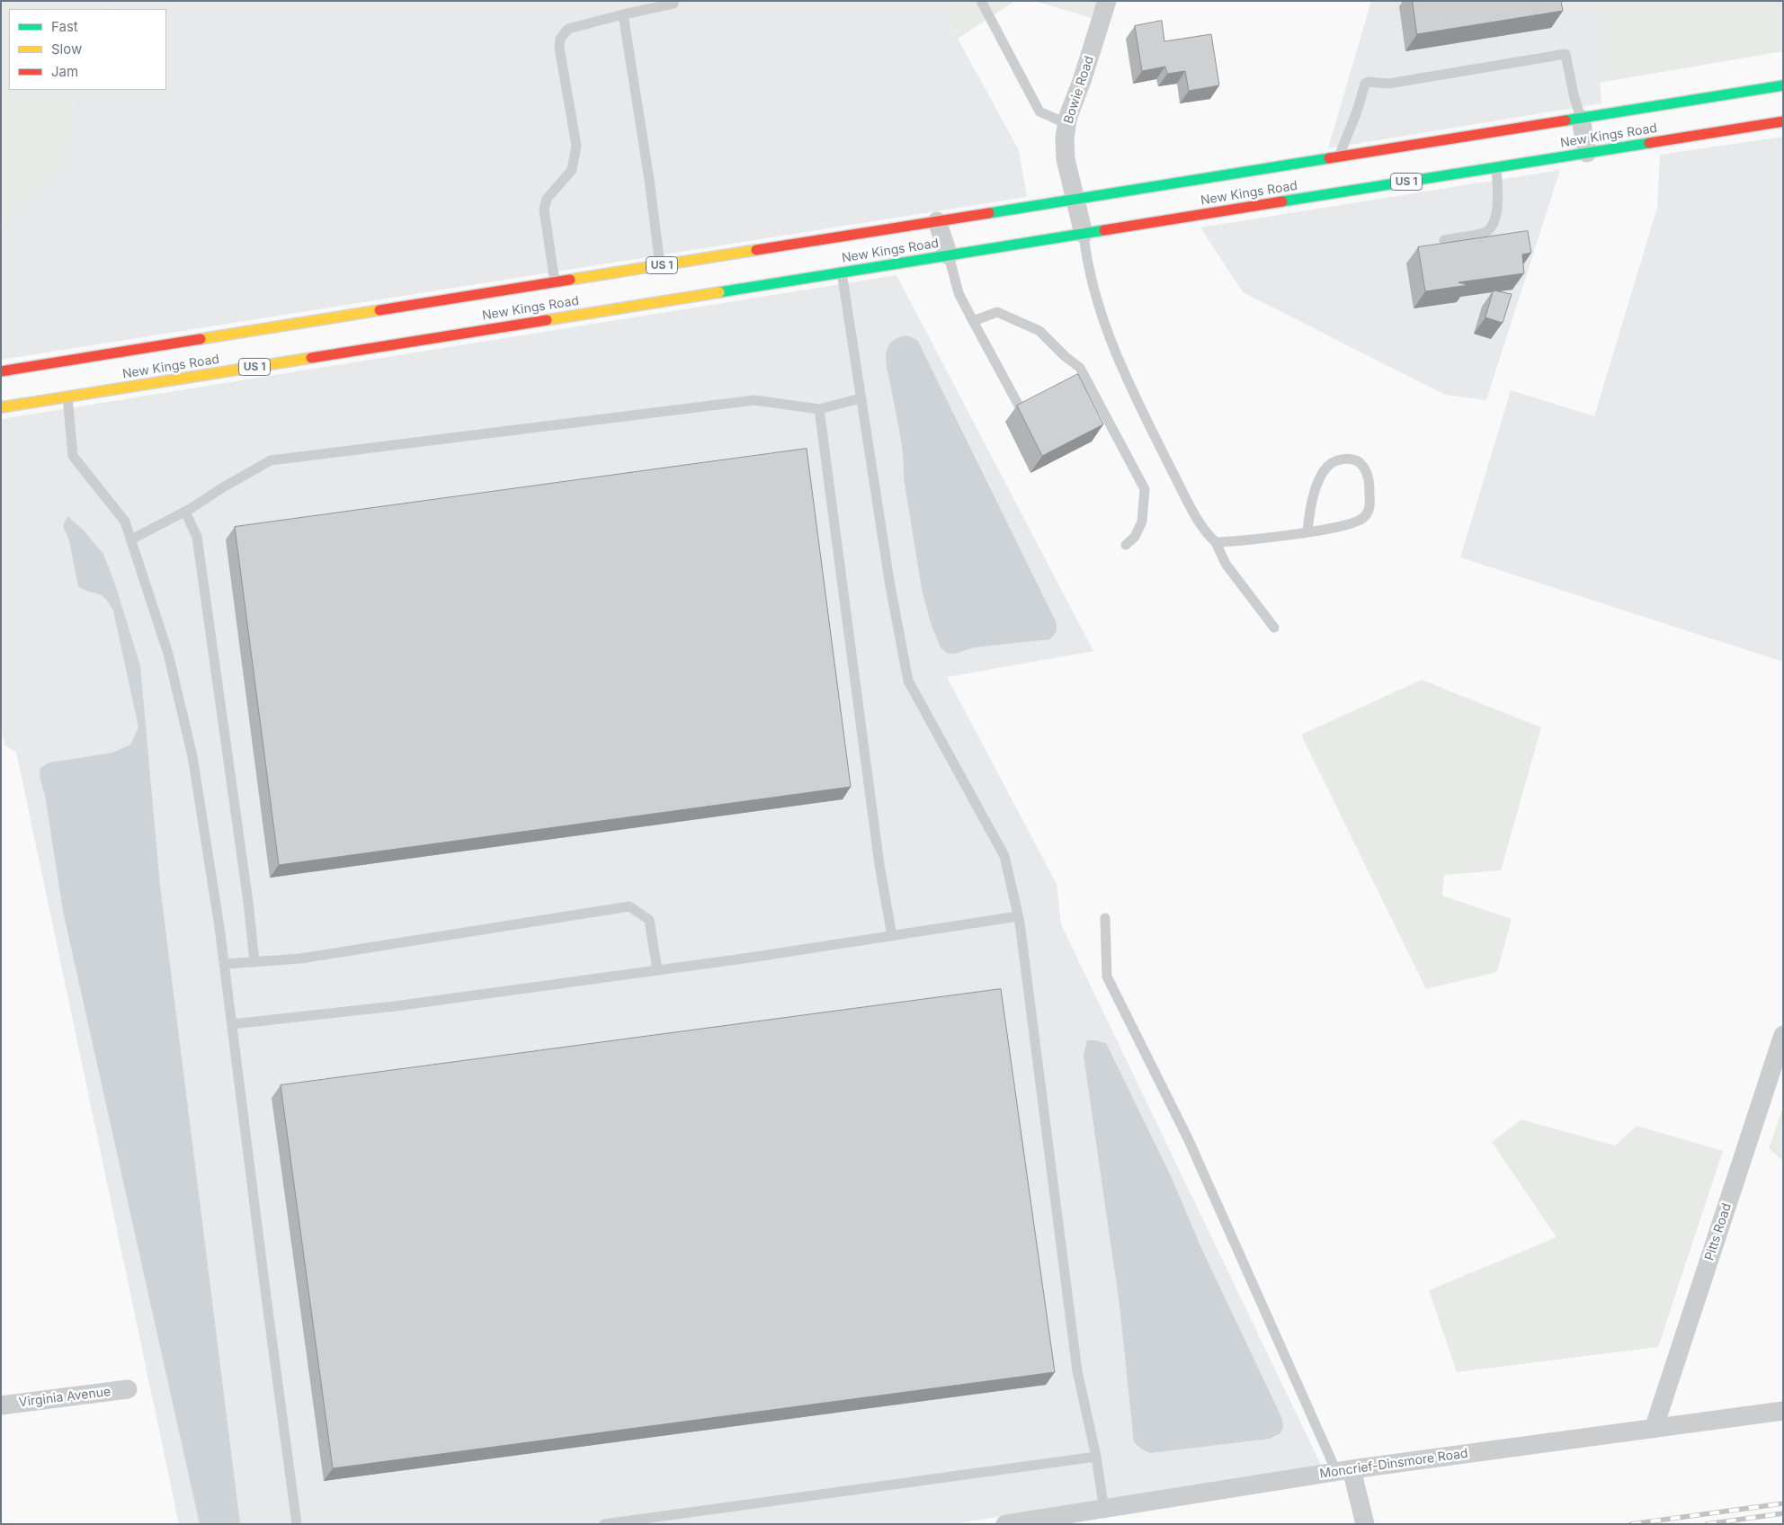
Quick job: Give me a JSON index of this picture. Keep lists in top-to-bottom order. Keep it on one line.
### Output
{"streets":{"highway":["New Kings Road","US 1"],"street":["Bowie Road","Pitts Road","Virginia Avenue","Moncrief-Dinsmore Road"]},"crossings":[["Bowie Road","New Kings Road"],["Pitts Road","Moncrief-Dinsmore Road"]],"legend":["Fast","Slow","Jam"]}
